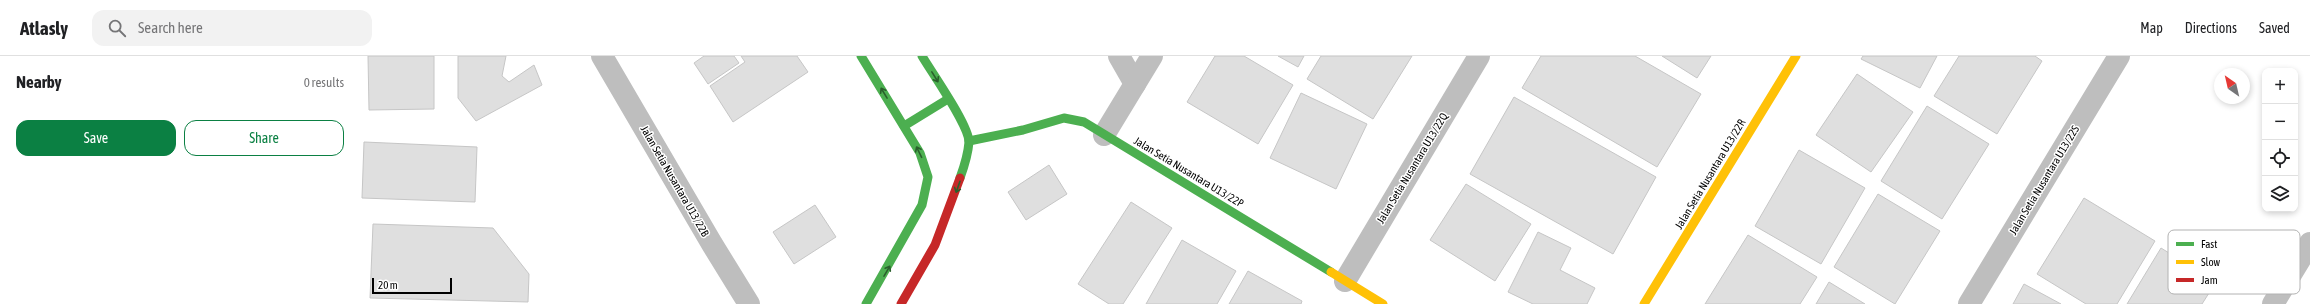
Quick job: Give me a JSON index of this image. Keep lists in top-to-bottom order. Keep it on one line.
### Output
{"streets":{"street":["Jalan Setia Nusantara U13/22Q","Jalan Setia Nusantara U13/22P","Jalan Setia Nusantara U13/22R","Jalan Setia Nusantara U13/22S","Jalan Setia Nusantara U13/22B"]},"crossings":[["Jalan Setia Nusantara U13/22Q","Jalan Setia Nusantara U13/22P"]],"legend":["Fast","Slow","Jam"],"scale_bar":"20 m","north":"top left","page":{"header":"Atlasly","search":"Search here","nav":["Map","Directions","Saved"],"heading":["Nearby","0 results"],"map_buttons":["+","−"],"buttons":["Save","Share"],"scale":"20 m"}}
